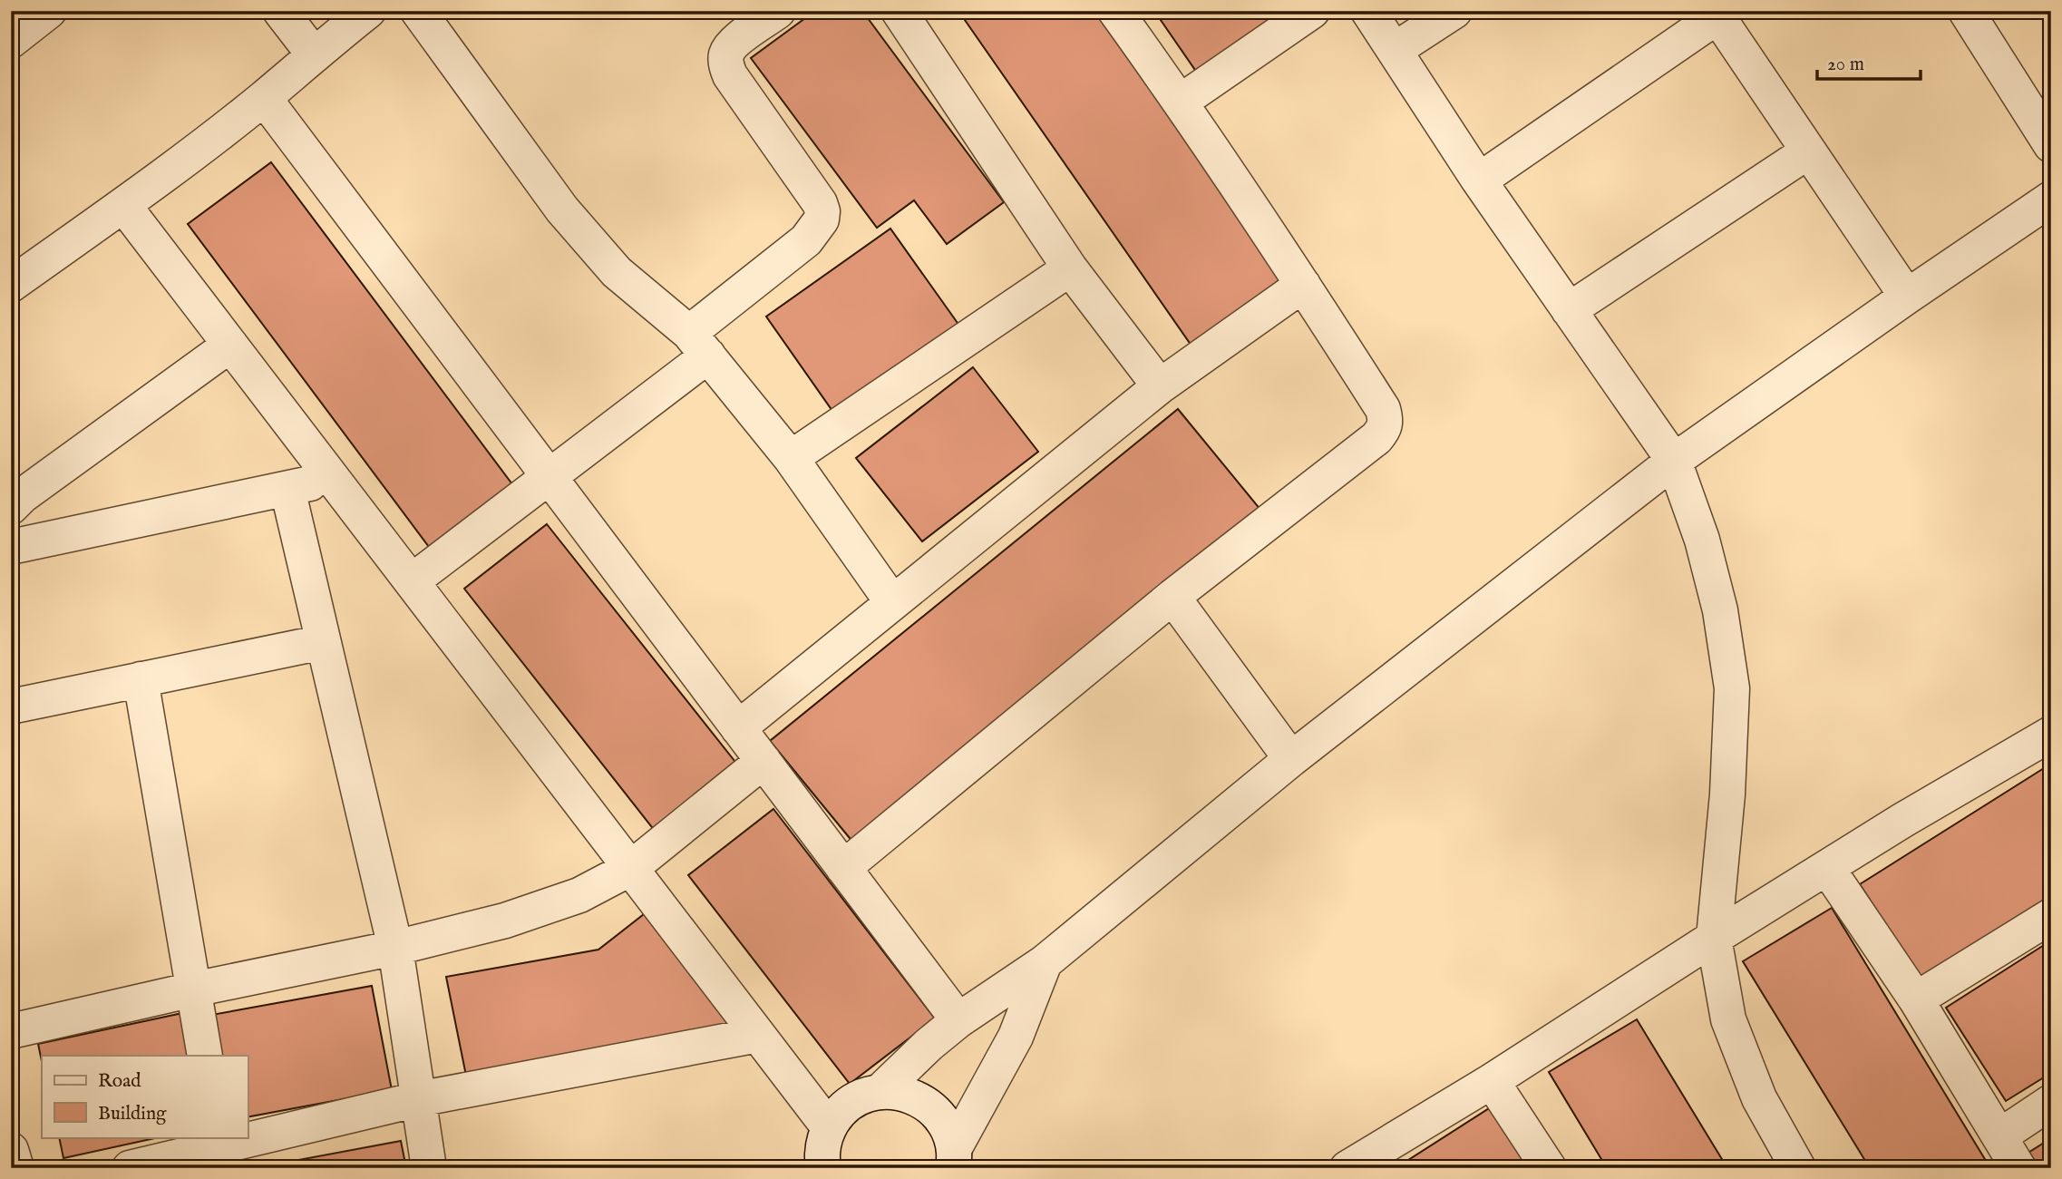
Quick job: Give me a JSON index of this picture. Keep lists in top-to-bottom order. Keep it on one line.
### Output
{"legend":["Road","Building"],"scale_bar":"20 m"}
